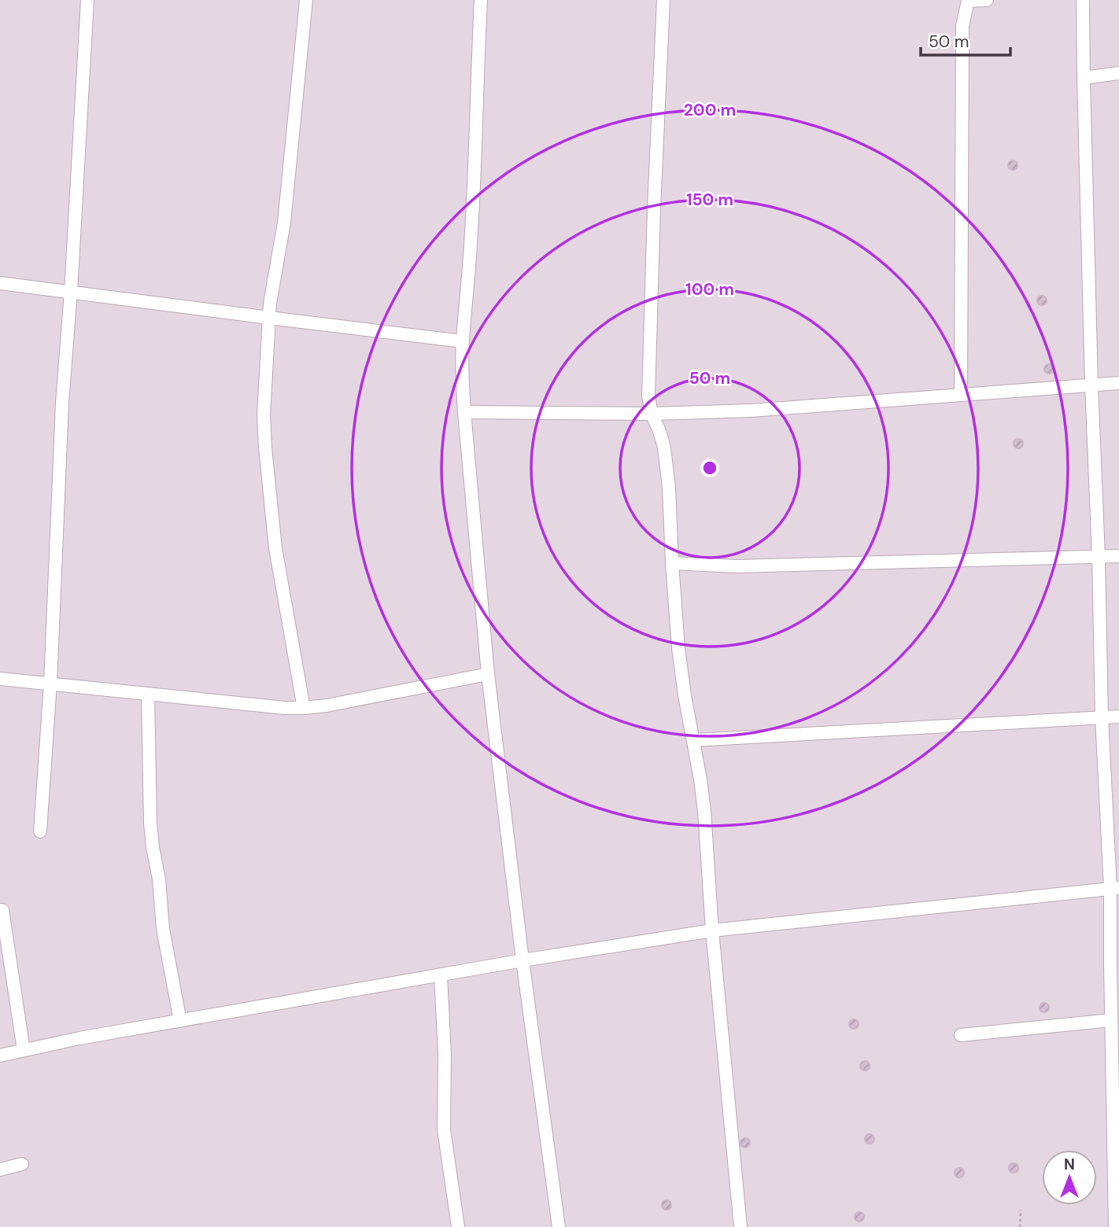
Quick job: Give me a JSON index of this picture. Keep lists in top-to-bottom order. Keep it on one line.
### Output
{"scale_bar":"50 m","north":"top","rings":["200 m","150 m","100 m","50 m"]}
